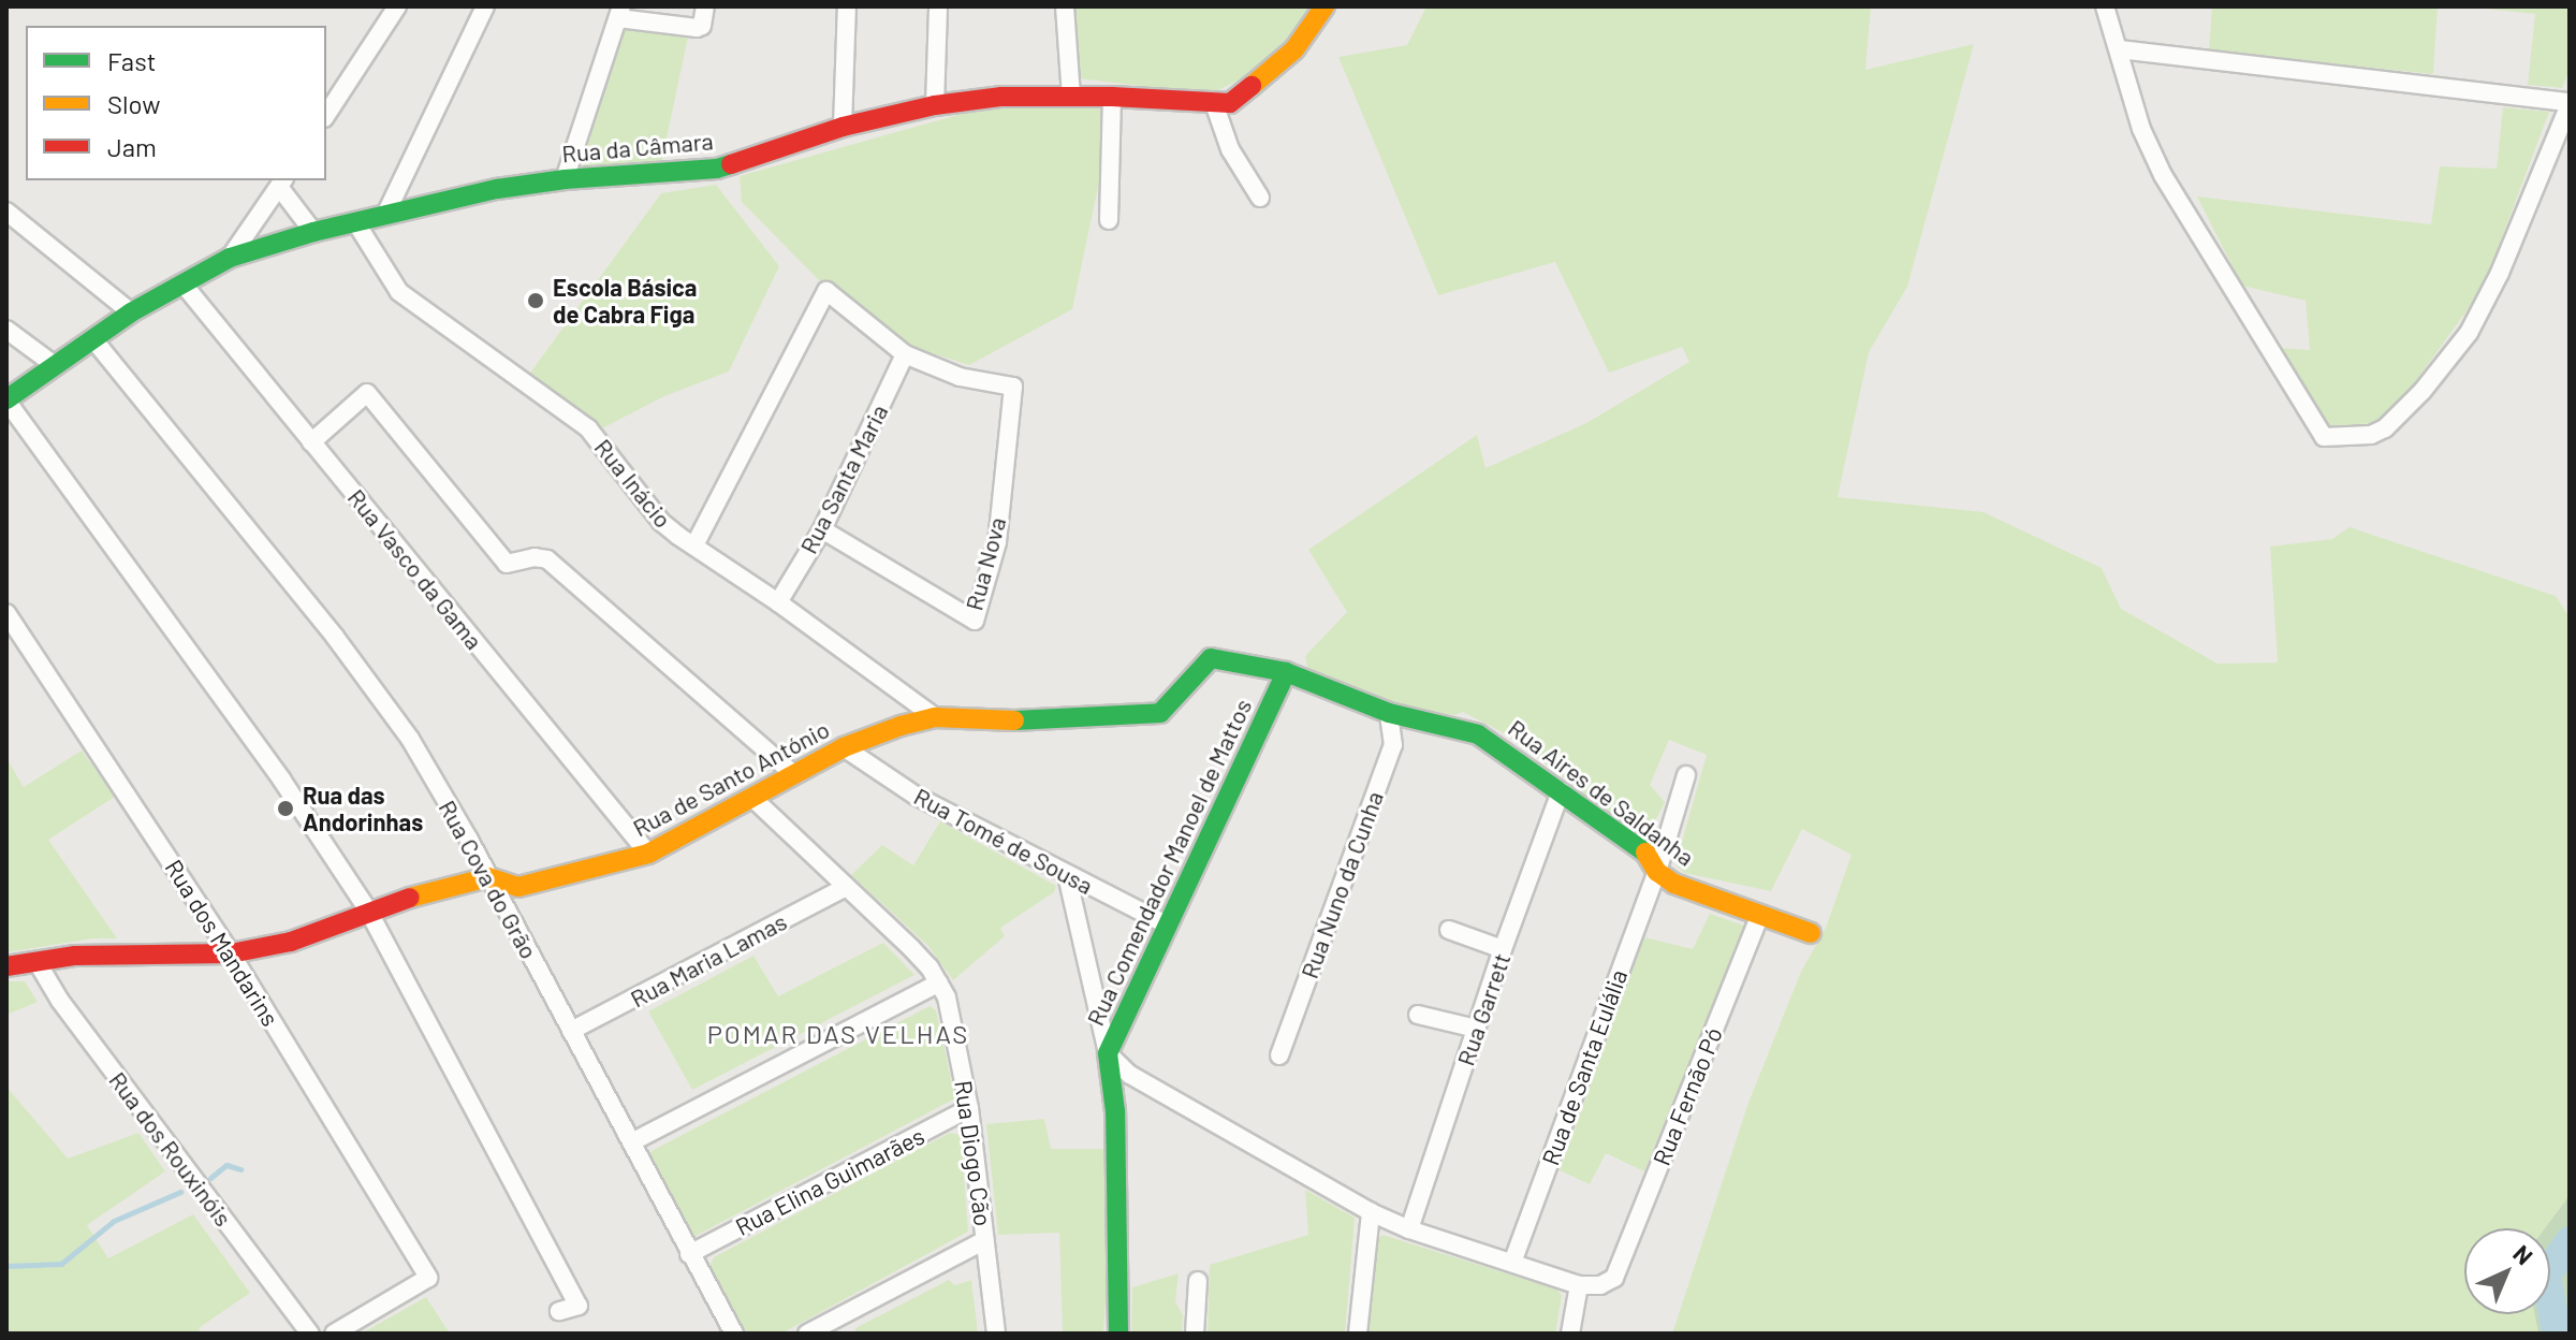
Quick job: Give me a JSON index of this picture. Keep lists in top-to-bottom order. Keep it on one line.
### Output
{"streets":{"street":["Rua da Câmara","Rua Santa Maria","Rua Inácio","Rua Nova","Rua Vasco da Gama","Rua de Santo António","Rua Aires de Saldanha","Rua Tomé de Sousa","Rua Comendador Manoel de Mattos","Rua Cova do Grão","Rua Nuno da Cunha","Rua dos Mandarins","Rua Maria Lamas","Rua Garrett","Rua de Santa Eulália","Rua Fernão Pó","Rua dos Rouxinóis","Rua Diogo Cão","Rua Elina Guimarães"]},"crossings":[["Rua da Câmara","Rua Inácio"],["Rua da Câmara","Rua Vasco da Gama"],["Rua da Câmara","Rua Cova do Grão"],["Rua Santa Maria","Rua Inácio"],["Rua Santa Maria","Rua Nova"],["Rua Inácio","Rua de Santo António"],["Rua Vasco da Gama","Rua de Santo António"],["Rua de Santo António","Rua Aires de Saldanha"],["Rua de Santo António","Rua Tomé de Sousa"],["Rua de Santo António","Rua Cova do Grão"],["Rua de Santo António","Rua dos Mandarins"],["Rua de Santo António","Rua dos Rouxinóis"],["Rua de Santo António","Rua Diogo Cão"],["Rua Aires de Saldanha","Rua Comendador Manoel de Mattos"],["Rua Aires de Saldanha","Rua Nuno da Cunha"],["Rua Aires de Saldanha","Rua Garrett"],["Rua Aires de Saldanha","Rua de Santa Eulália"],["Rua Aires de Saldanha","Rua Fernão Pó"],["Rua Tomé de Sousa","Rua Comendador Manoel de Mattos"],["Rua Cova do Grão","Rua Maria Lamas"],["Rua Cova do Grão","Rua Elina Guimarães"],["Rua Maria Lamas","Rua Diogo Cão"],["Rua Diogo Cão","Rua Elina Guimarães"]],"districts":["POMAR DAS VELHAS"],"places":["Escola Básica de Cabra Figa","Rua das Andorinhas"],"legend":["Fast","Slow","Jam"],"north":"top right"}
